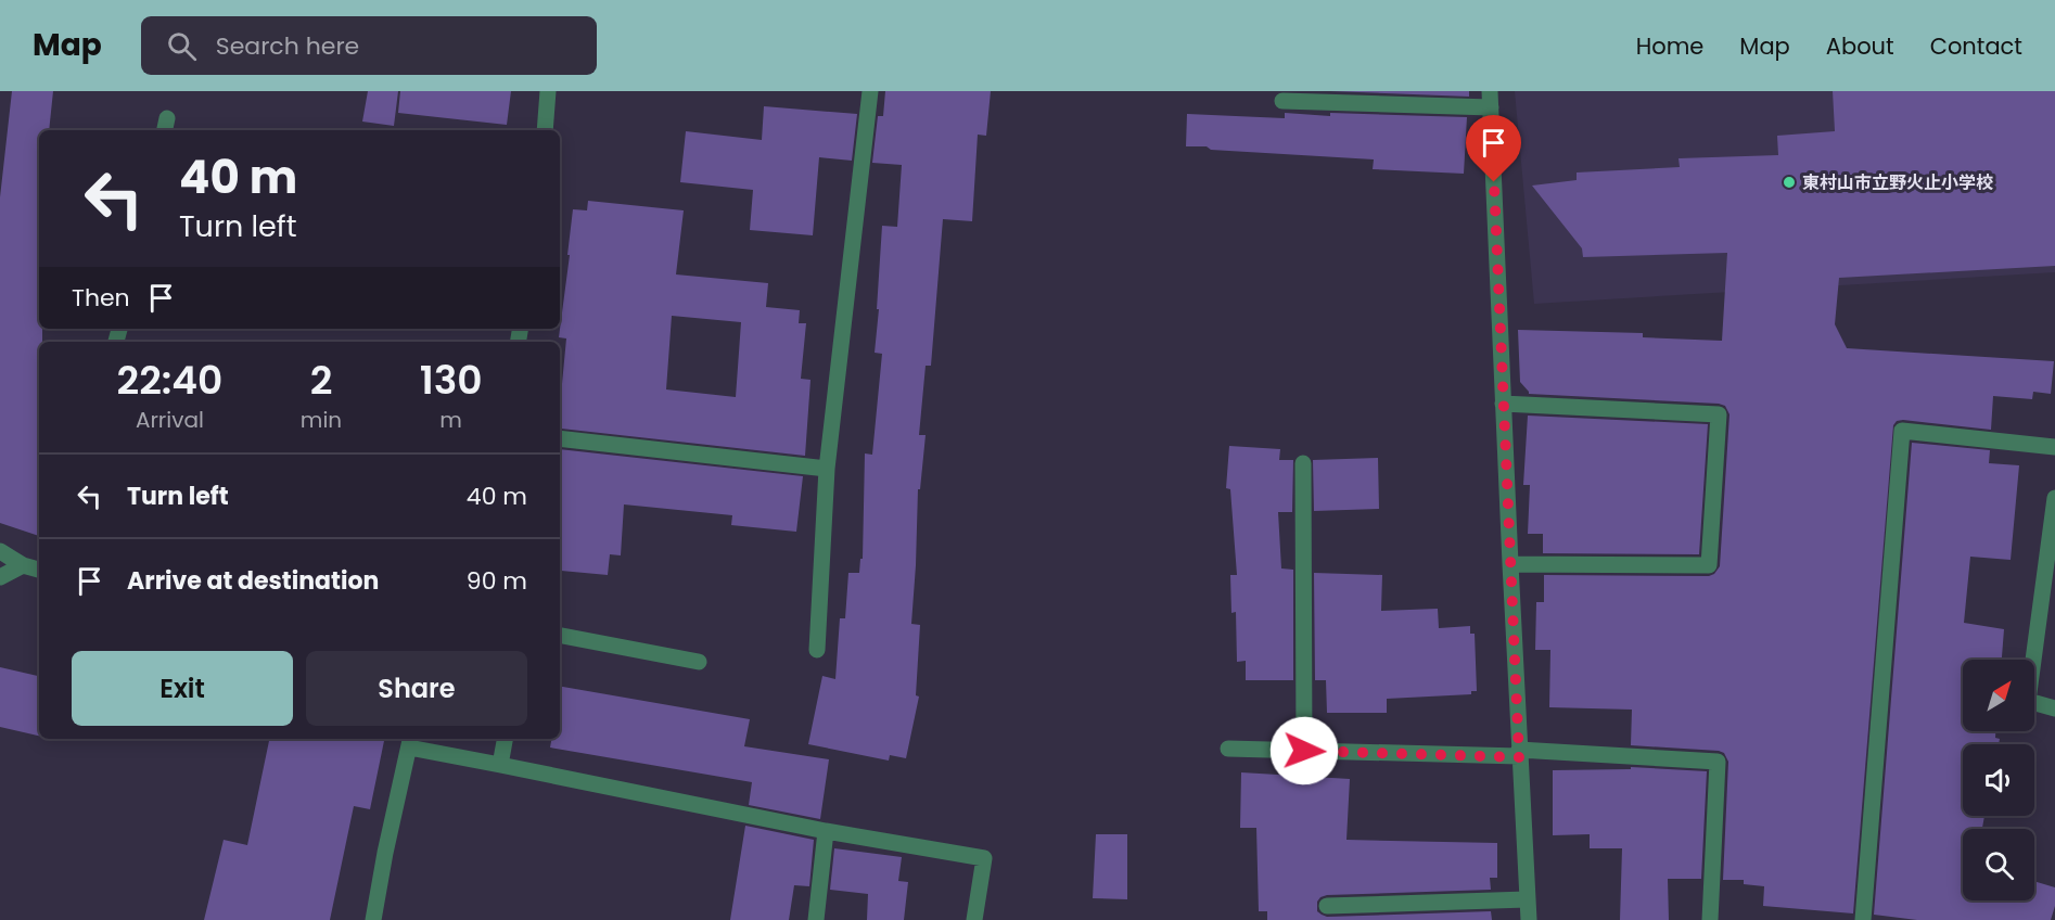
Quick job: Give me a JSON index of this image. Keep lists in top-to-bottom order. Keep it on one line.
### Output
{"places":["東村山市立野火止小学校"],"north":"top right","page":{"header":"Map","search":"Search here","nav":["Home","Map","About","Contact"],"turn":["40 m","Turn left"],"then":"Then","eta":["22:40","Arrival","2","min","130","m"],"list":[{"name":"Turn left","value":"40 m"},{"name":"Arrive at destination","value":"90 m"}],"buttons":["Exit","Share"]}}
